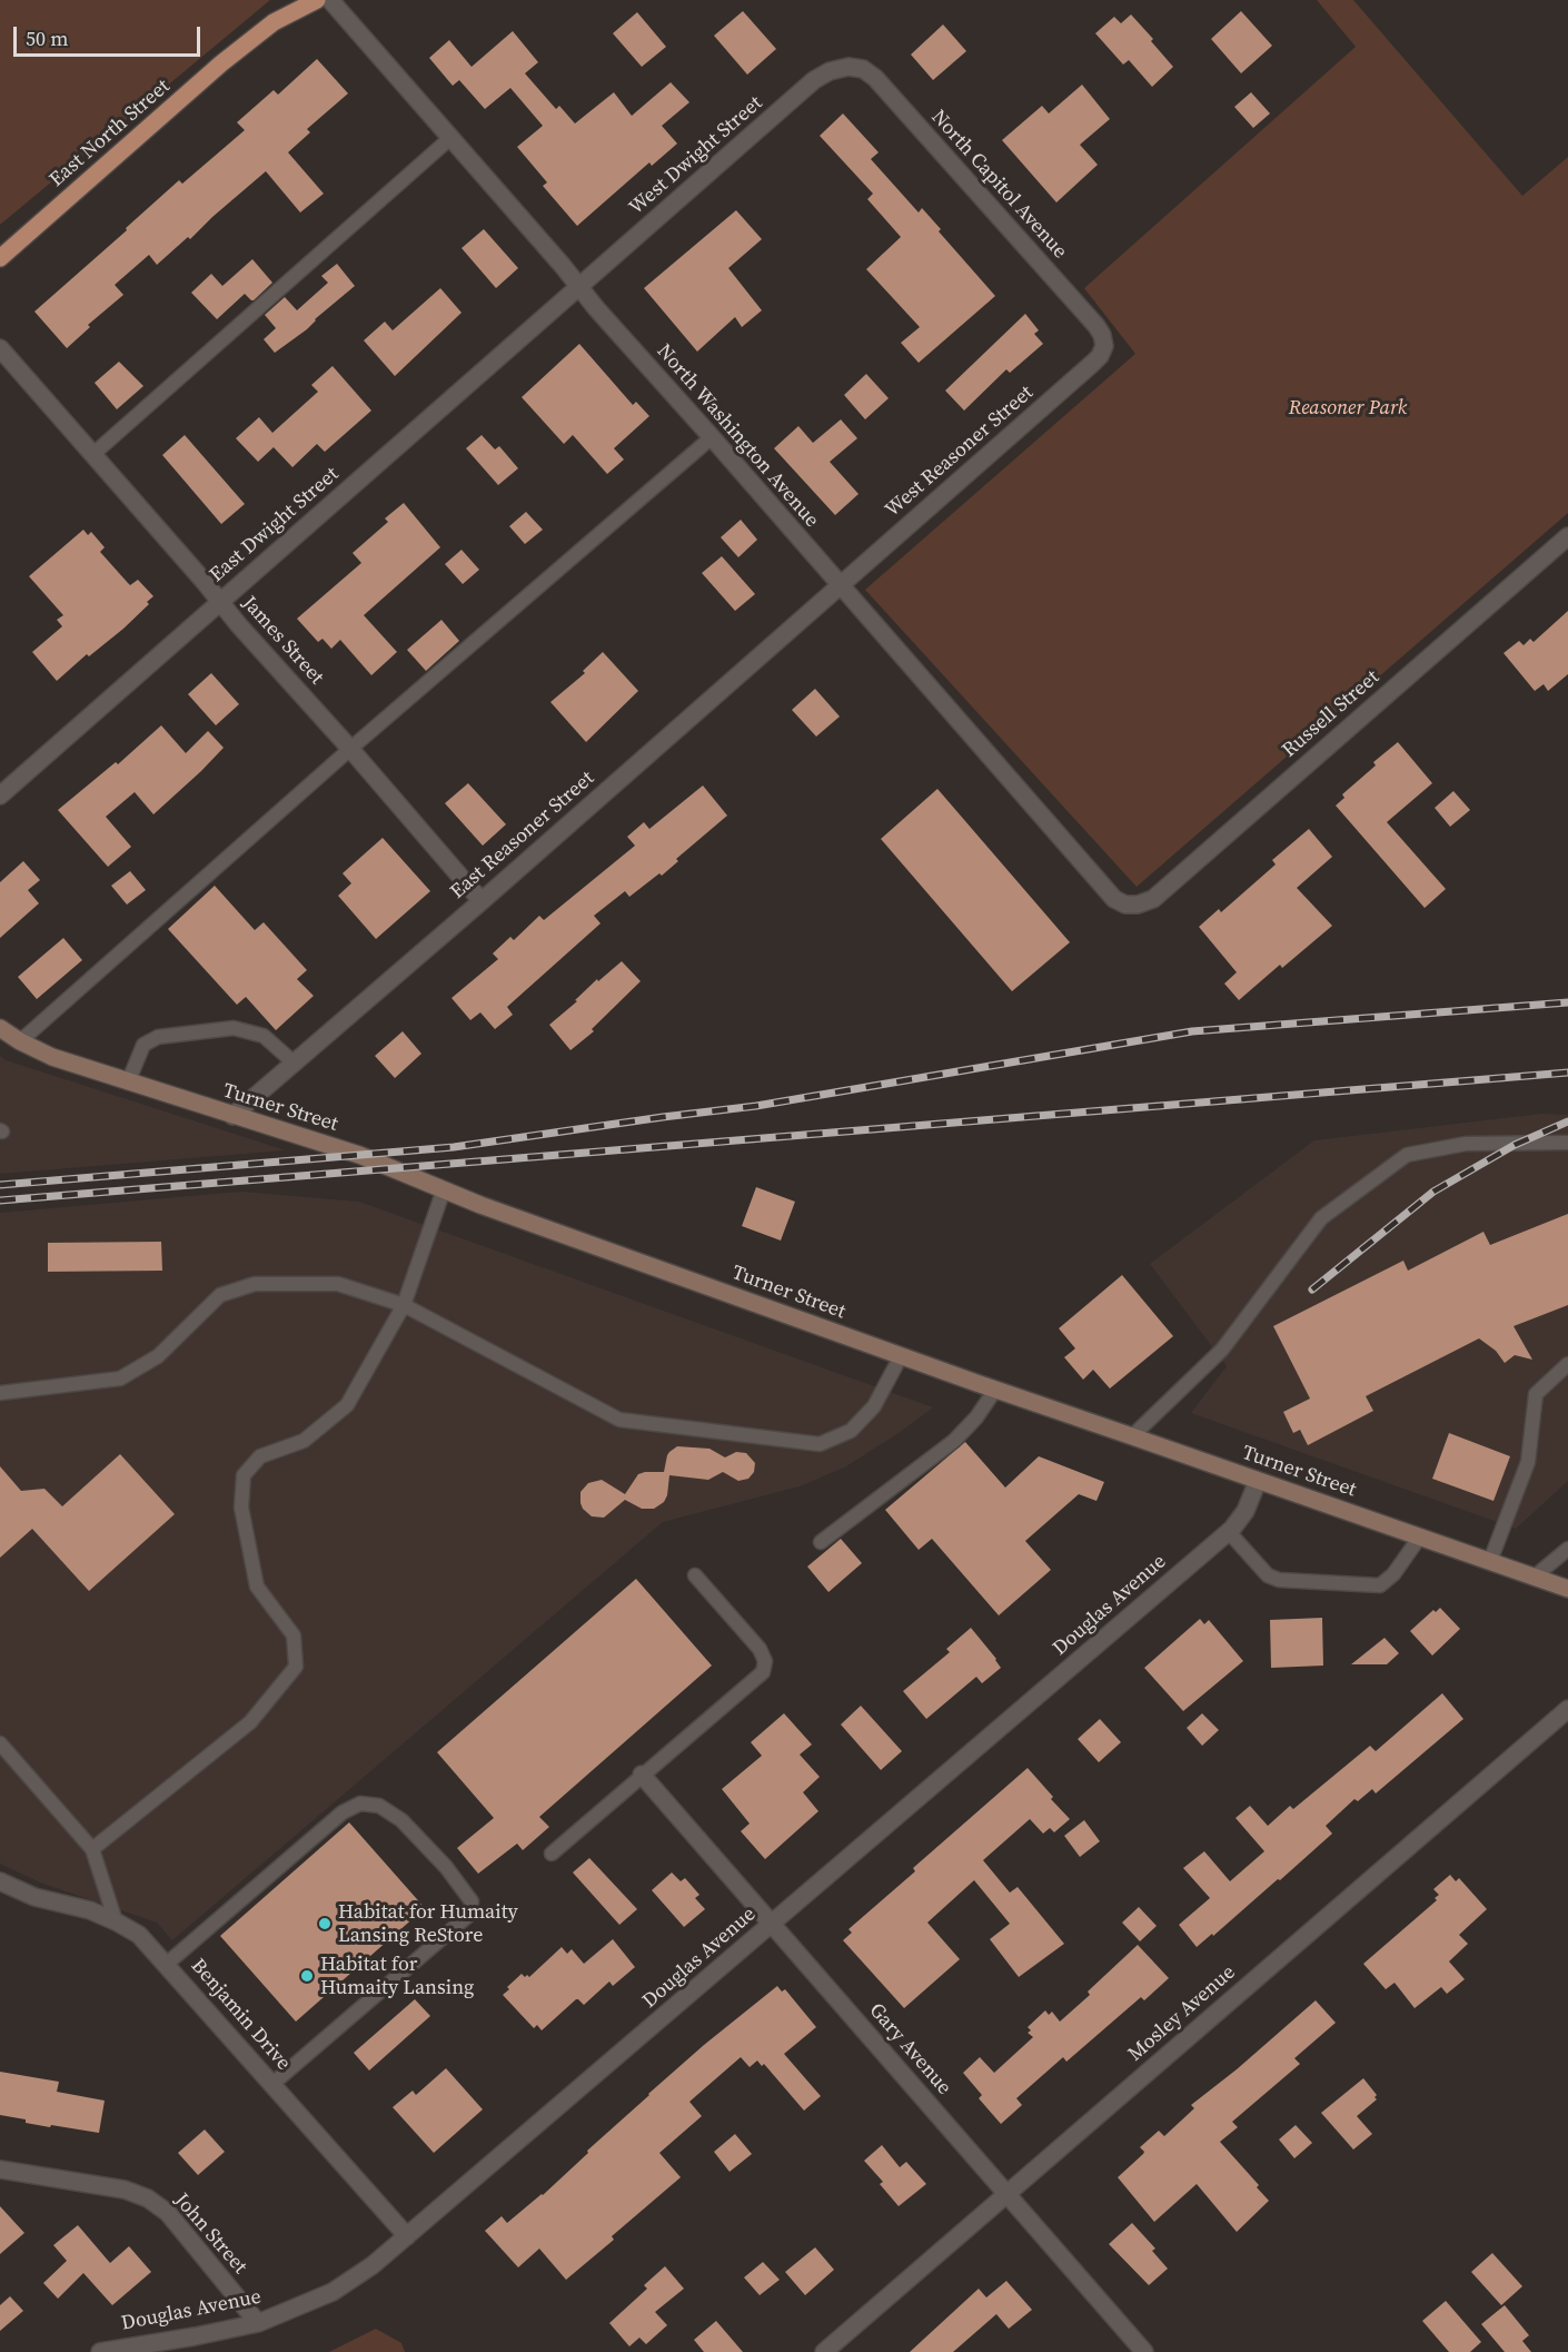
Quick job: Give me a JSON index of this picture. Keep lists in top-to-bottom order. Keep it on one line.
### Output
{"streets":{"main road":["East North Street"],"street":["West Dwight Street","North Capitol Avenue","North Washington Avenue","West Reasoner Street","East Dwight Street","James Street","Russell Street","East Reasoner Street","Turner Street","Douglas Avenue","Mosley Avenue","Benjamin Drive","Gary Avenue","John Street"]},"crossings":[["West Dwight Street","North Capitol Avenue"],["West Dwight Street","North Washington Avenue"],["West Dwight Street","East Dwight Street"],["North Capitol Avenue","West Reasoner Street"],["North Washington Avenue","West Reasoner Street"],["North Washington Avenue","East Dwight Street"],["North Washington Avenue","Russell Street"],["North Washington Avenue","East Reasoner Street"],["West Reasoner Street","East Reasoner Street"],["East Dwight Street","James Street"],["James Street","East Reasoner Street"],["East Reasoner Street","Turner Street"],["Turner Street","Douglas Avenue"],["Douglas Avenue","Benjamin Drive"],["Douglas Avenue","Gary Avenue"],["Douglas Avenue","John Street"],["Mosley Avenue","Gary Avenue"]],"parks":["Reasoner Park"],"places":["Habitat for Humaity Lansing ReStore","Habitat for Humaity Lansing"],"scale_bar":"50 m"}
